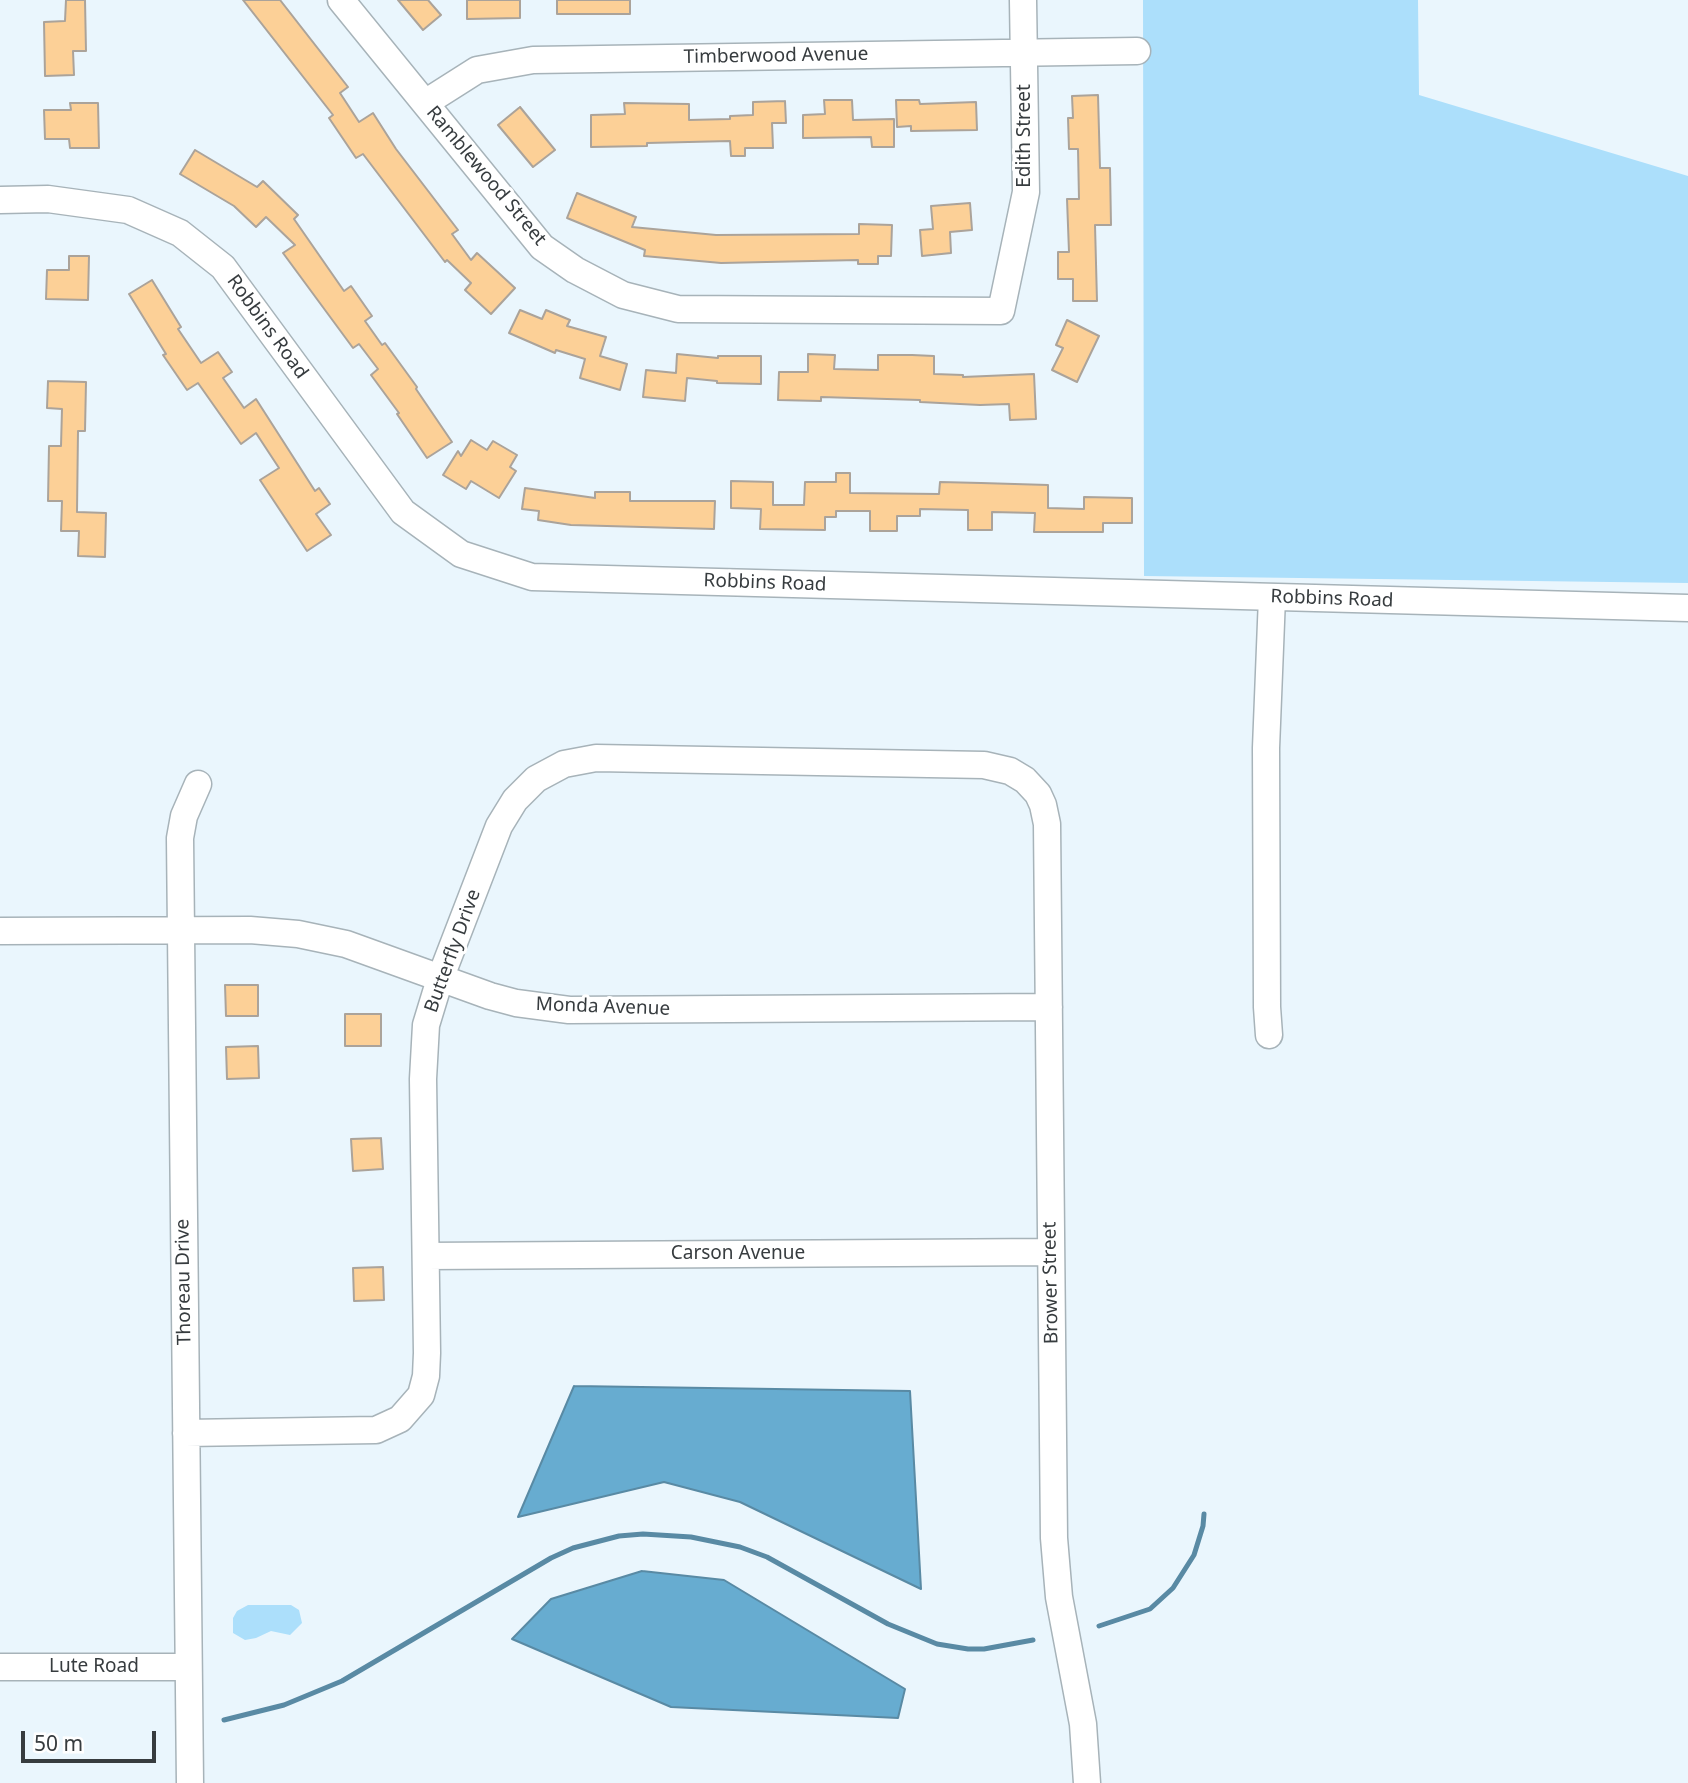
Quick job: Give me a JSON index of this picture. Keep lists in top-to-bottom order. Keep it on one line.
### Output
{"streets":{"street":["Timberwood Avenue","Edith Street","Ramblewood Street","Robbins Road","Butterfly Drive","Monda Avenue","Carson Avenue","Thoreau Drive","Brower Street","Lute Road"]},"crossings":[["Timberwood Avenue","Edith Street"],["Timberwood Avenue","Ramblewood Street"],["Edith Street","Ramblewood Street"],["Butterfly Drive","Monda Avenue"],["Butterfly Drive","Carson Avenue"],["Butterfly Drive","Thoreau Drive"],["Butterfly Drive","Brower Street"],["Monda Avenue","Thoreau Drive"],["Monda Avenue","Brower Street"],["Carson Avenue","Brower Street"],["Thoreau Drive","Lute Road"]],"scale_bar":"50 m"}
